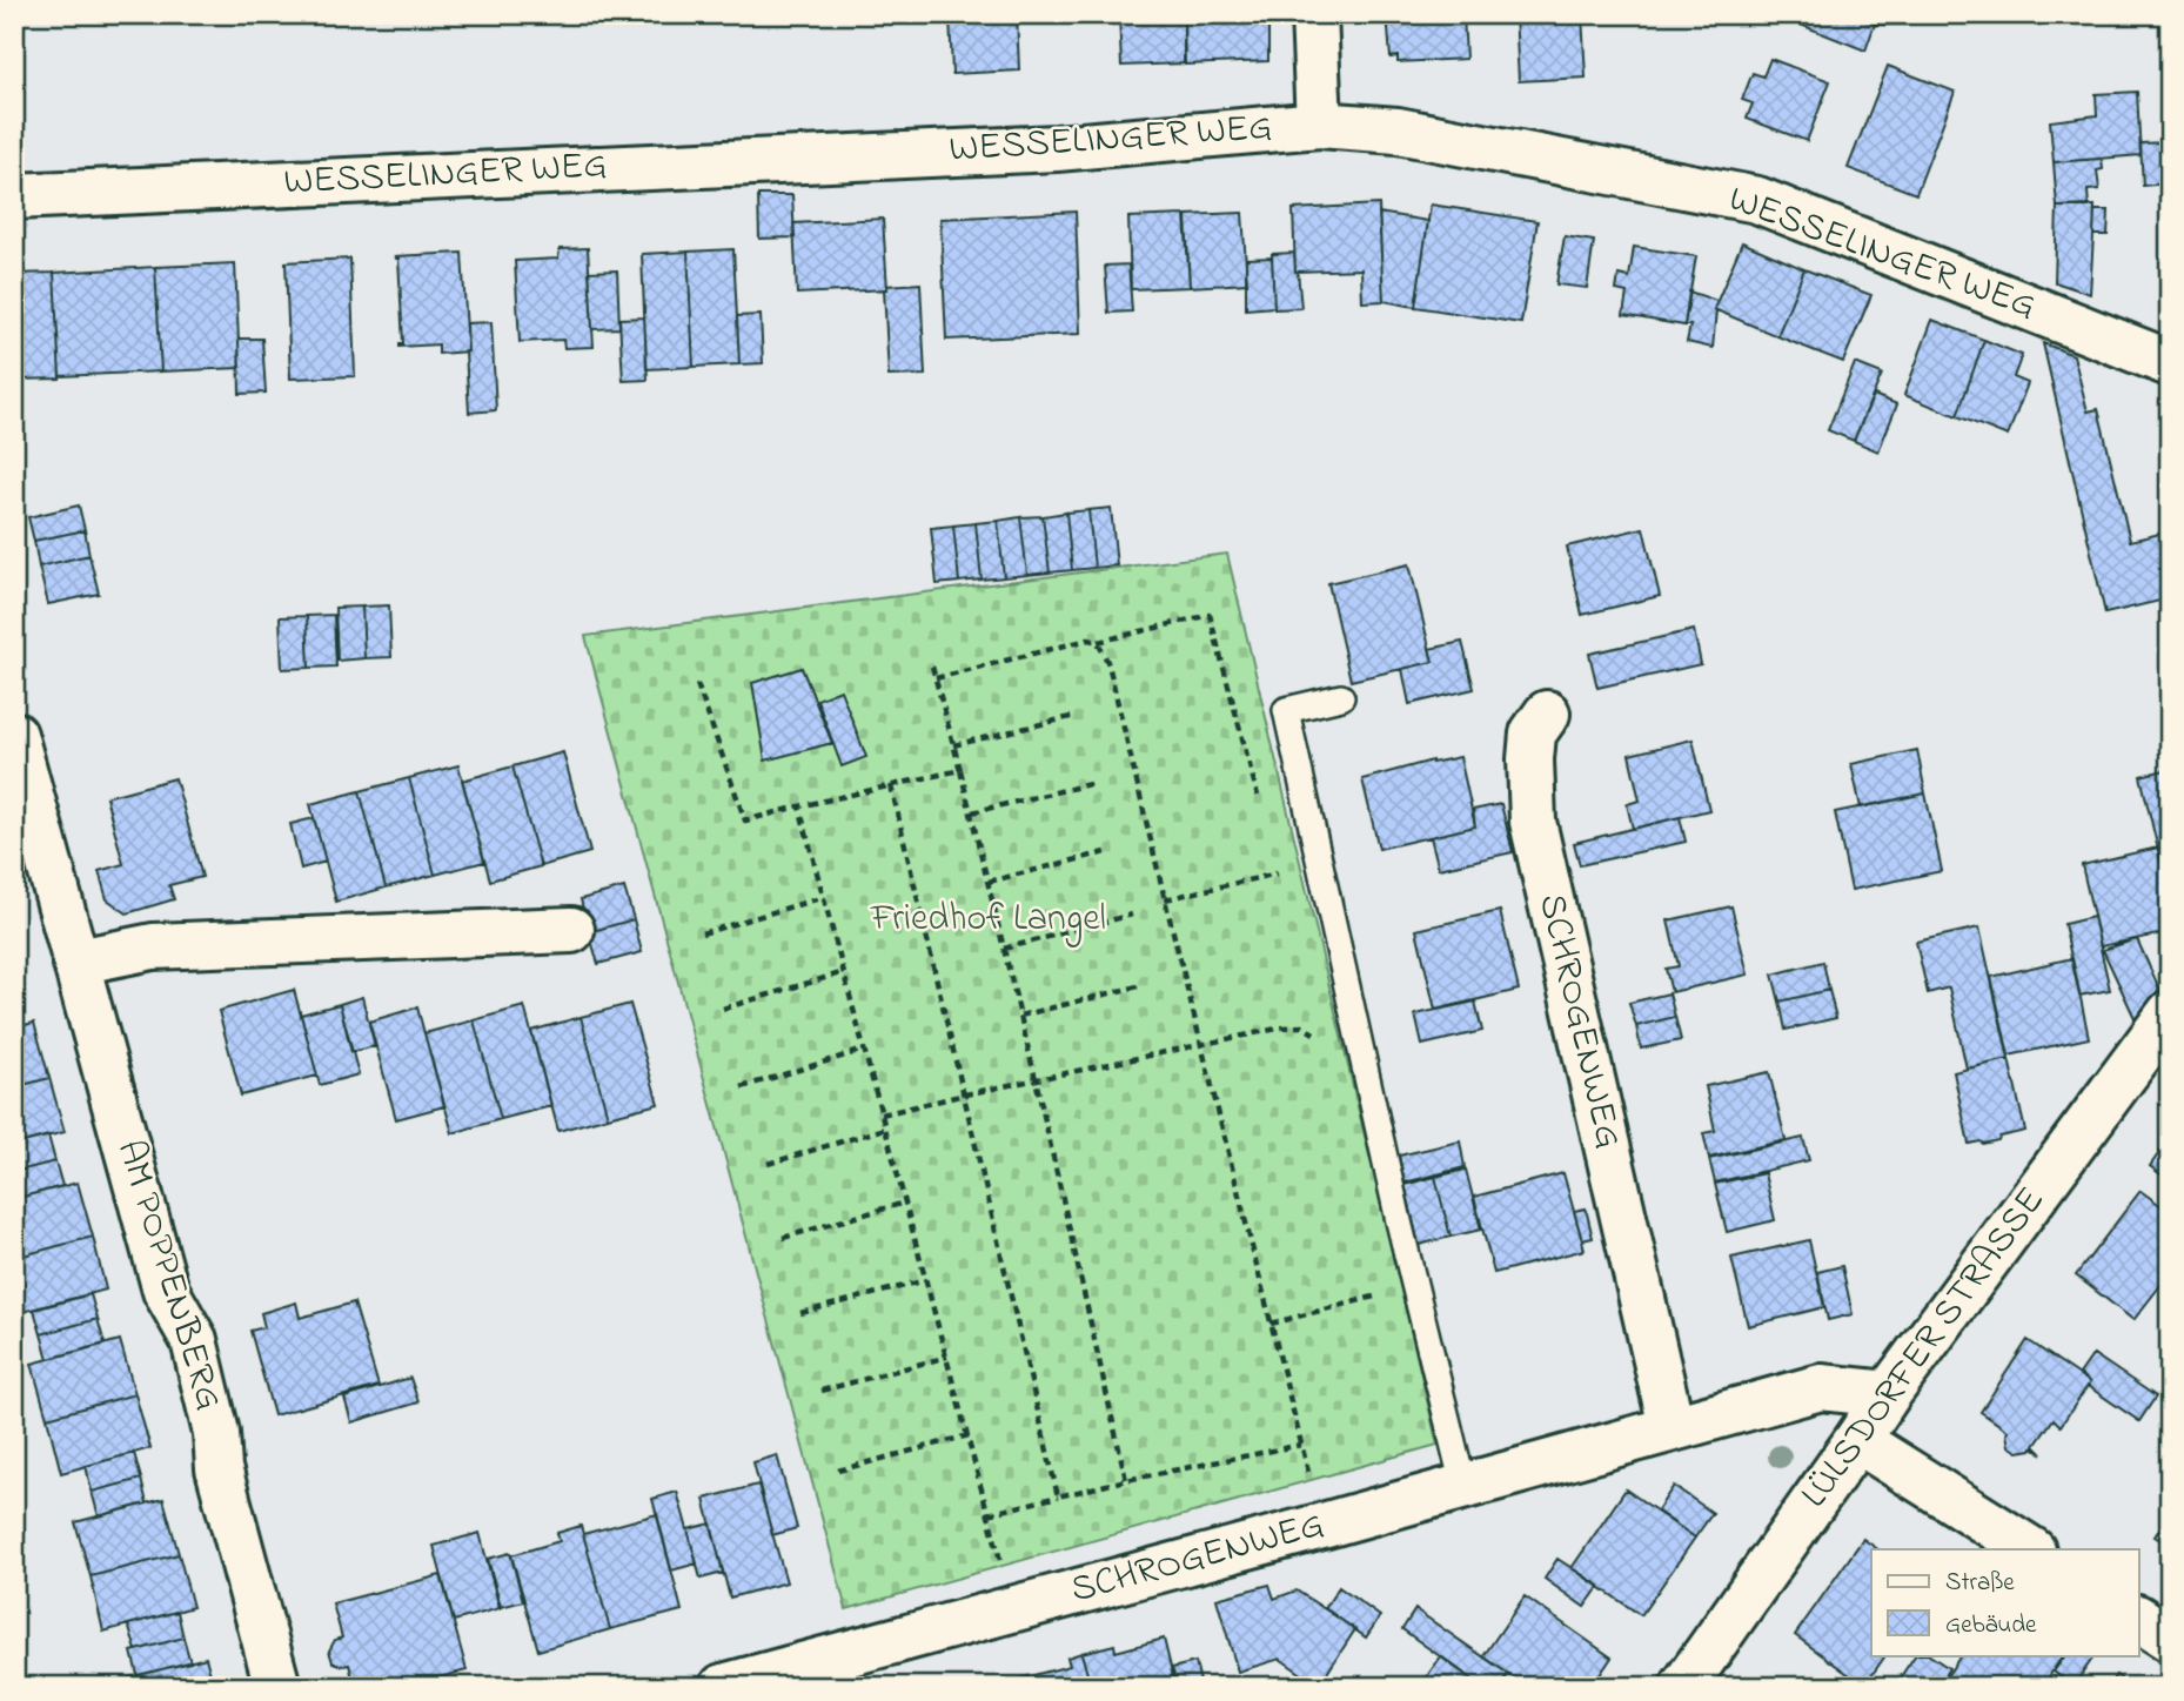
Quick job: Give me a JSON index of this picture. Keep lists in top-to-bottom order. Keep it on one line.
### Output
{"streets":{"street":["WESSELINGER WEG","SCHROGENWEG","AM POPPENBERG","LÜLSDORFER STRASSE"]},"crossings":[["SCHROGENWEG","LÜLSDORFER STRASSE"]],"parks":["Friedhof Langel"],"legend":["Straße","Gebäude"]}
